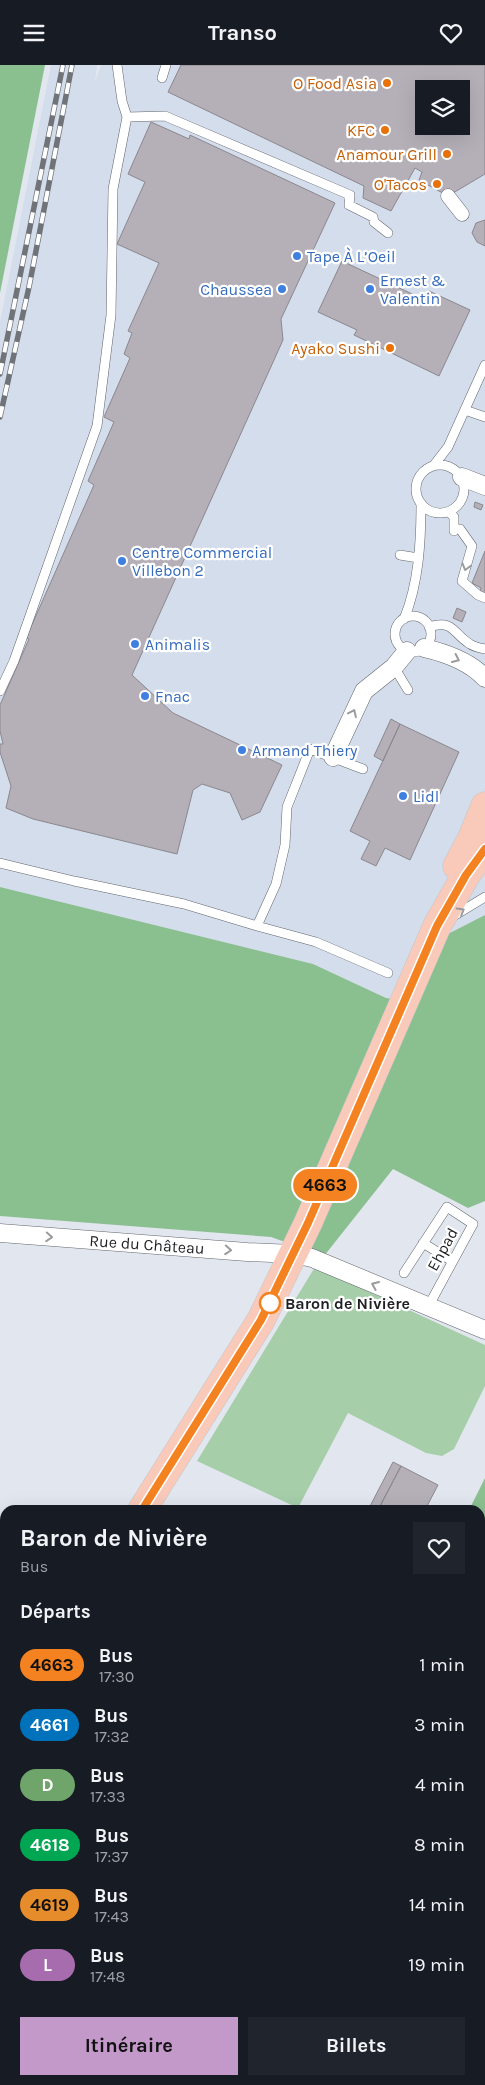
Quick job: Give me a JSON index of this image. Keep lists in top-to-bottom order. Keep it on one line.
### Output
{"streets":{"street":["Rue du Château"],"lane":["Ehpad"]},"crossings":[["Rue du Château","Ehpad"]],"places":["O Food Asia","KFC","Anamour Grill","O'Tacos","Tape À L’Oeil","Chaussea","Ernest & Valentin","Ayako Sushi","Centre Commercial Villebon 2","Animalis","Fnac","Armand Thiery","Lidl","Baron de Nivière"],"lines":["bus line 4663"],"page":{"header":"Transo","on_map":"4663","heading":[["Baron de Nivière","Bus"],"Départs"],"list":[{"mark":"4663","name":"Bus","note":"17:30","value":"1 min"},{"mark":"4661","name":"Bus","note":"17:32","value":"3 min"},{"mark":"D","name":"Bus","note":"17:33","value":"4 min"},{"mark":"4618","name":"Bus","note":"17:37","value":"8 min"},{"mark":"4619","name":"Bus","note":"17:43","value":"14 min"},{"mark":"L","name":"Bus","note":"17:48","value":"19 min"}],"buttons":["Itinéraire","Billets"]}}
